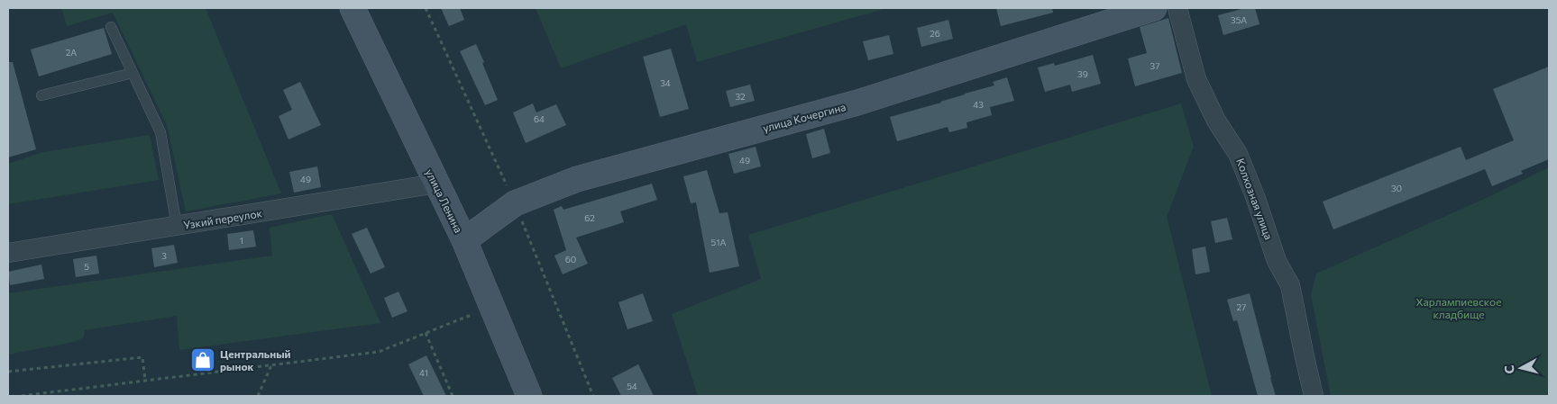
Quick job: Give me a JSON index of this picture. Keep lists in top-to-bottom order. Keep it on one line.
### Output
{"streets":{"main road":["улица Кочергина","улица Ленина"],"street":["Колхозная улица","Узкий переулок"]},"crossings":[["улица Кочергина","улица Ленина"],["улица Ленина","Узкий переулок"]],"parks":["Харлампиевское кладбище"],"places":{"shop":["Центральный рынок"]},"house_numbers":["35А","26","2А","37","39","34","32","43","64","49","49","30","62","1","51А","3","60","5","27","41","54"],"north":"left"}
